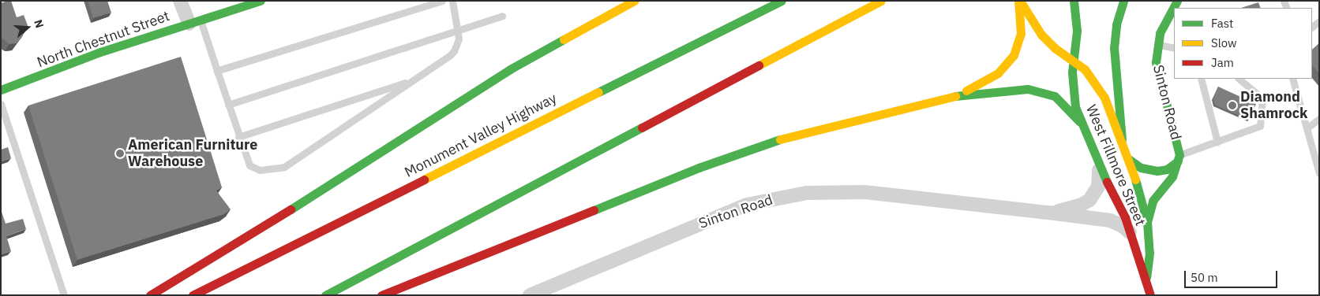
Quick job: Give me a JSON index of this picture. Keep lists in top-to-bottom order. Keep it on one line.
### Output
{"streets":{"main road":["North Chestnut Street","Sinton Road","Monument Valley Highway","West Fillmore Street"]},"crossings":[["Sinton Road","West Fillmore Street"]],"places":["Diamond Shamrock","American Furniture Warehouse"],"legend":["Fast","Slow","Jam"],"scale_bar":"50 m","north":"right"}
